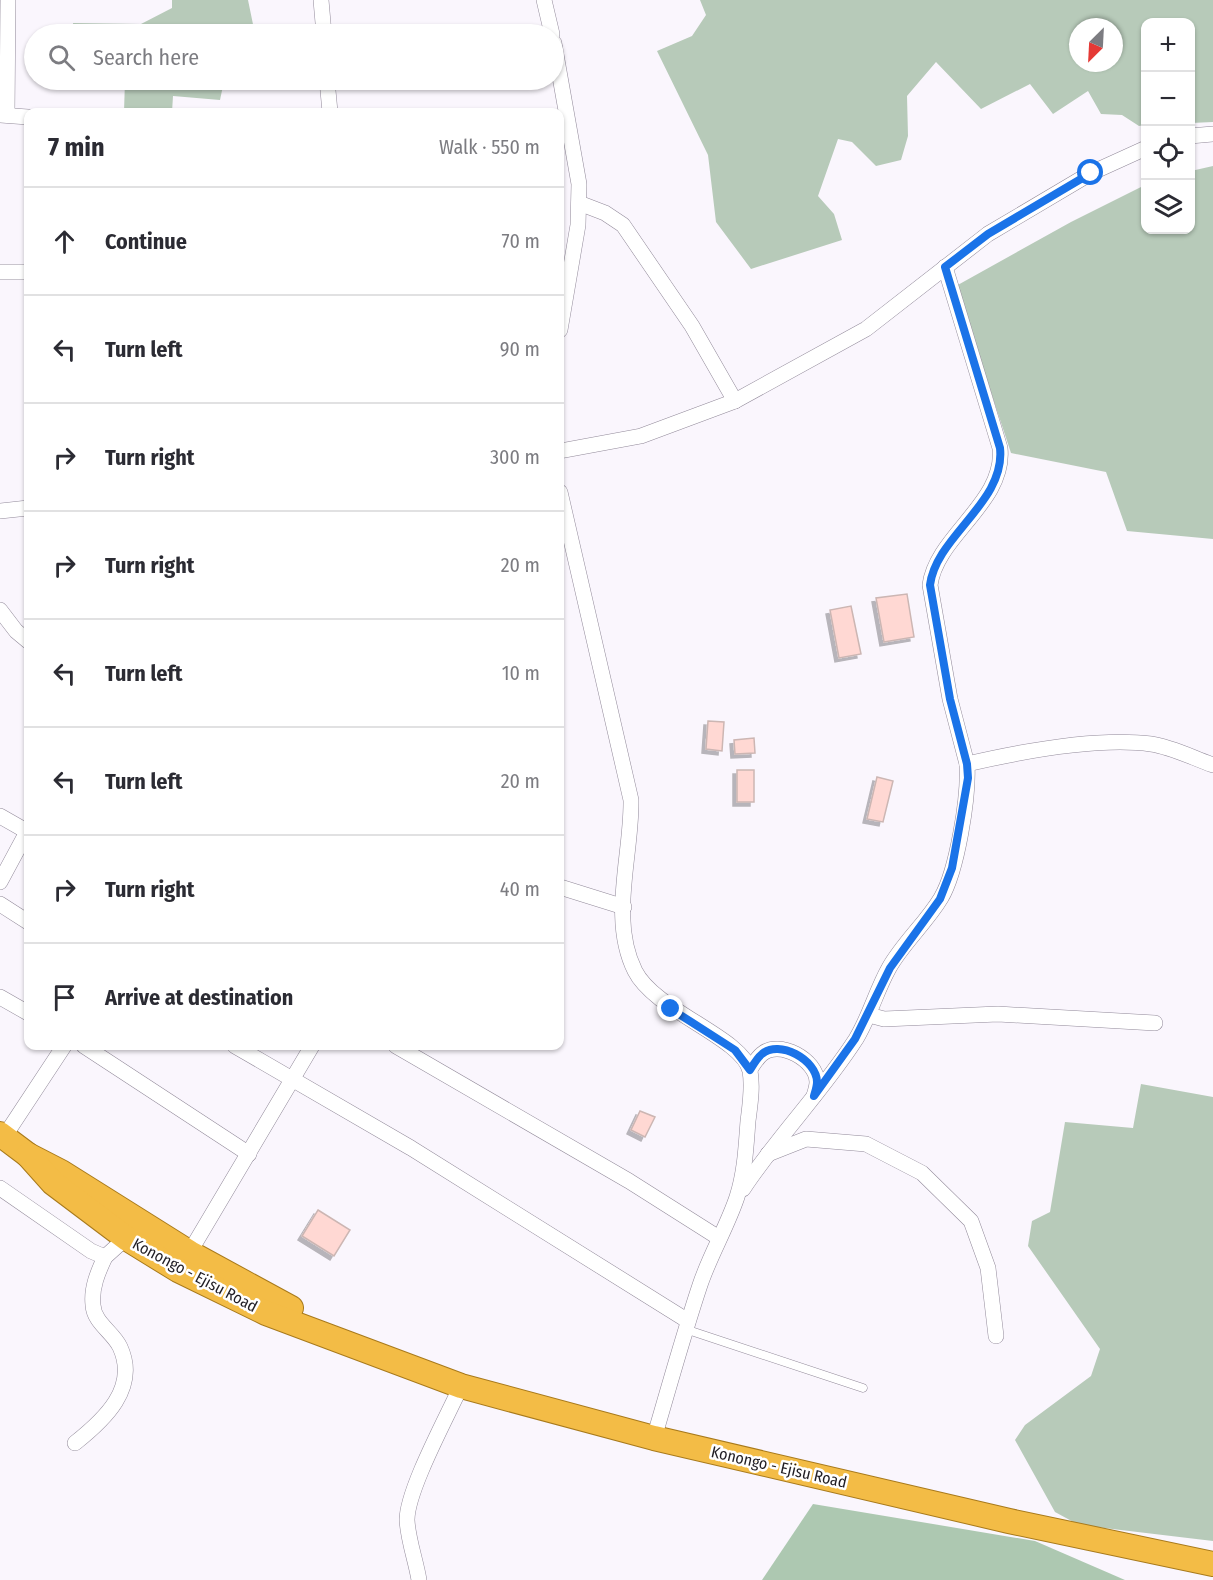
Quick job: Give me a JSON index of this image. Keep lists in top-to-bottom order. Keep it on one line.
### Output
{"streets":{"highway":["Konongo - Ejisu Road"]},"north":"bottom left","page":{"map_buttons":["+","−"],"search":"Search here","heading":["7 min","Walk · 550 m"],"list":[["Continue","70 m"],["Turn left","90 m"],["Turn right","300 m"],["Turn right","20 m"],["Turn left","10 m"],["Turn left","20 m"],["Turn right","40 m"],"Arrive at destination"]}}
